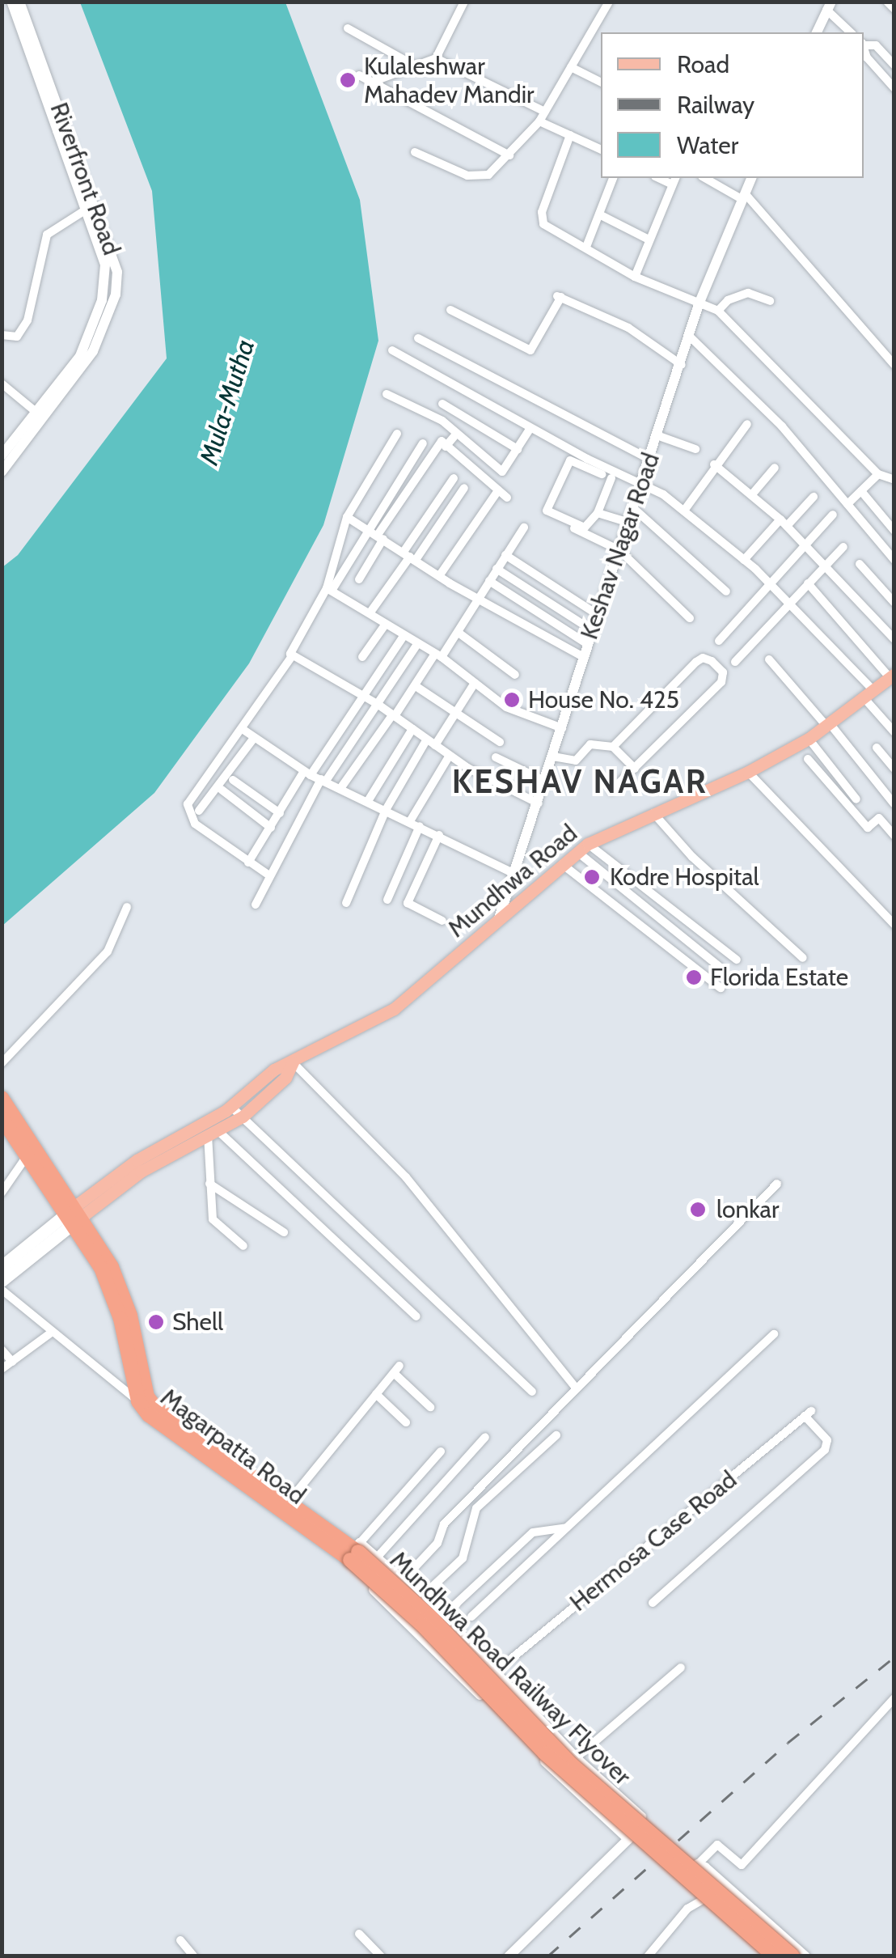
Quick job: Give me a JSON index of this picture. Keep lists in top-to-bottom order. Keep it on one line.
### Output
{"streets":{"highway":["Magarpatta Road","Mundhwa Road Railway Flyover"],"main road":["Mundhwa Road"],"street":["Riverfront Road","Keshav Nagar Road","Hermosa Case Road"]},"crossings":[["Keshav Nagar Road","Mundhwa Road"],["Mundhwa Road","Magarpatta Road"],["Magarpatta Road","Mundhwa Road Railway Flyover"]],"districts":["KESHAV NAGAR"],"water":["Mula-Mutha"],"places":["Kulaleshwar Mahadev Mandir","House No. 425","Kodre Hospital","Florida Estate","lonkar","Shell"],"legend":["Road","Railway","Water"]}
